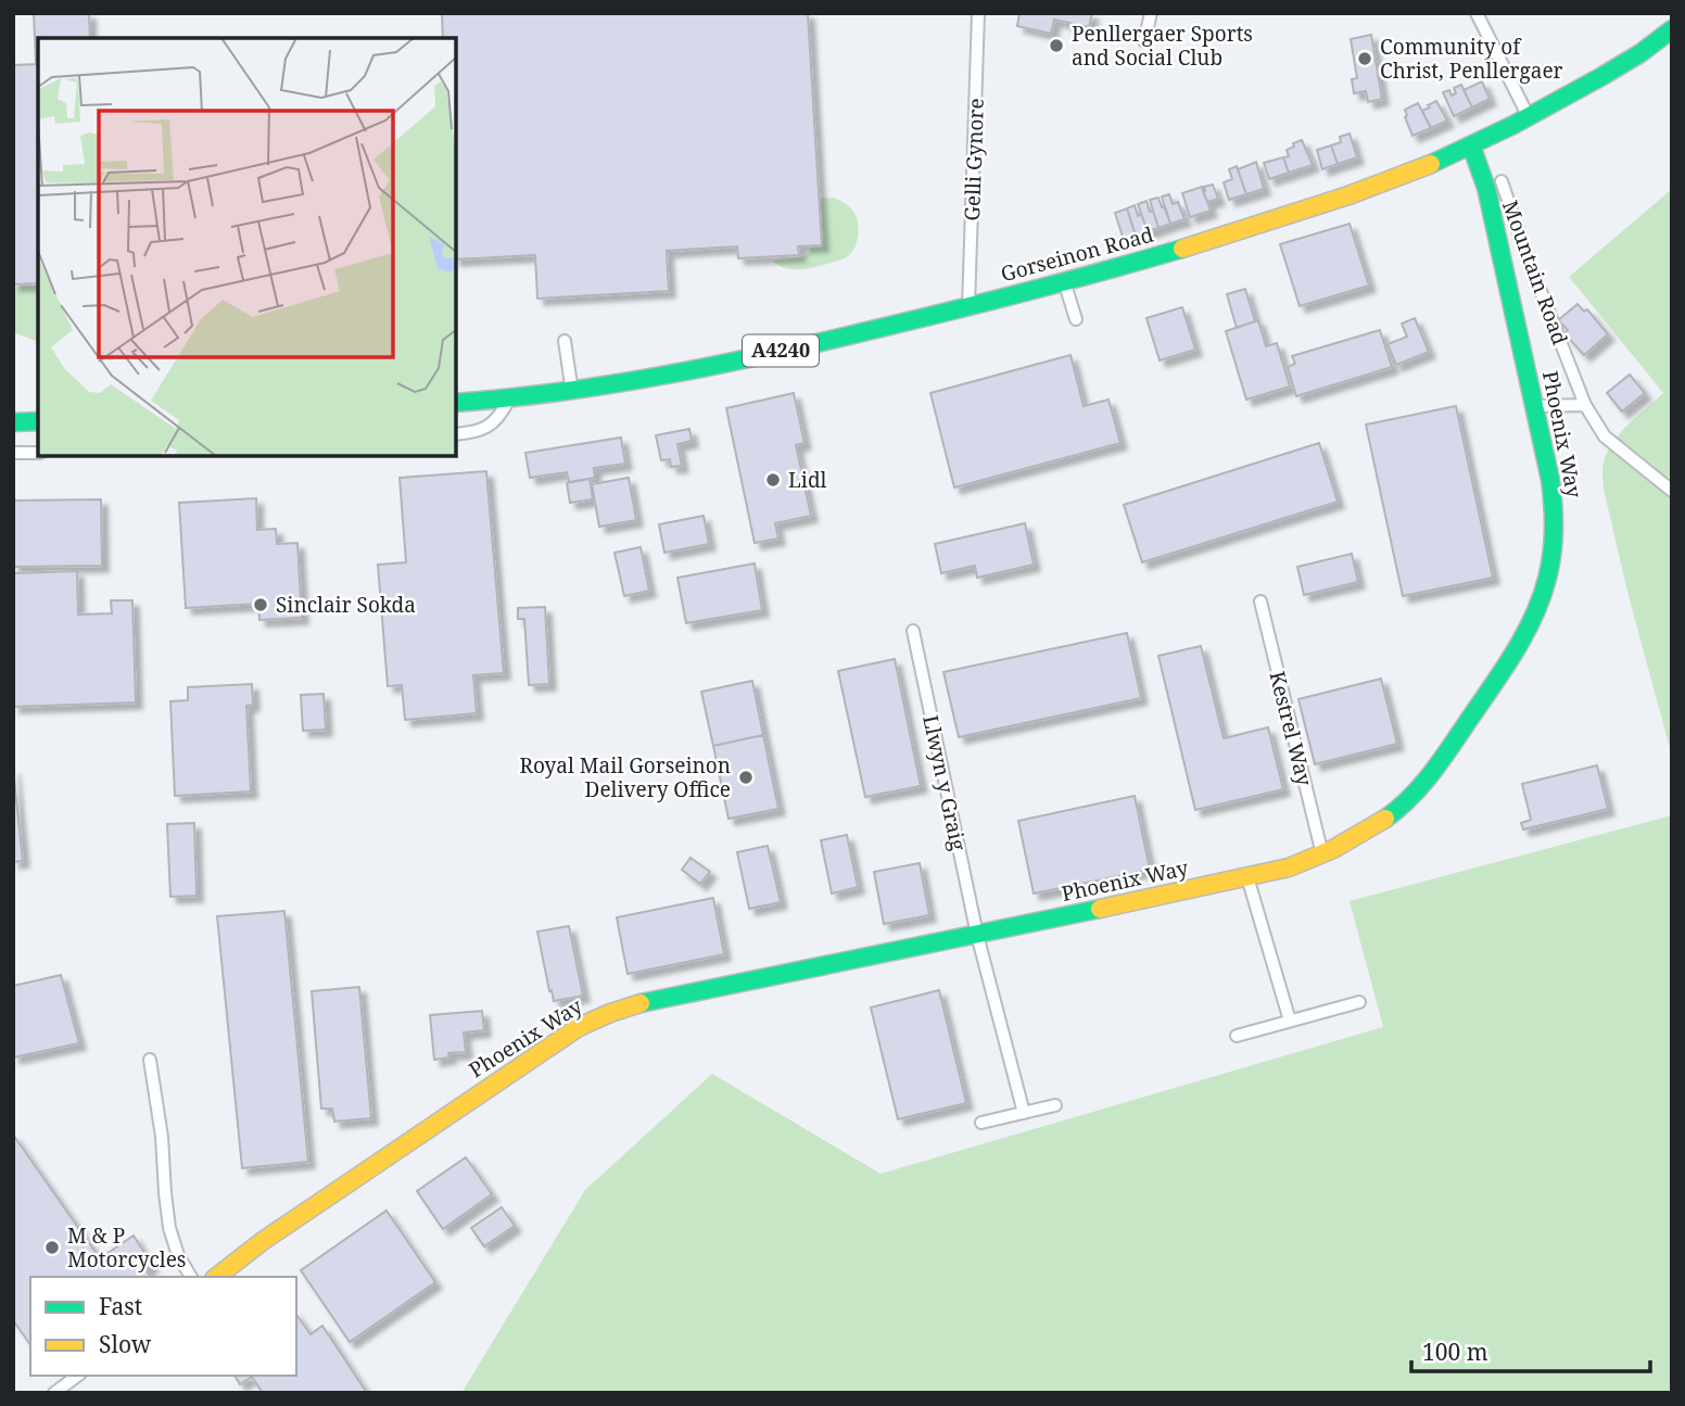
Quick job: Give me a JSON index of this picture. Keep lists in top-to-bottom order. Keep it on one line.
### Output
{"streets":{"street":["Gelli Gynore","Gorseinon Road","Mountain Road","A4240","Phoenix Way","Kestrel Way","Llwyn y Graig"]},"crossings":[["Gelli Gynore","Gorseinon Road"],["Gorseinon Road","Phoenix Way"],["Phoenix Way","Kestrel Way"],["Phoenix Way","Llwyn y Graig"]],"places":["Penllergaer Sports and Social Club","Community of Christ, Penllergaer","Lidl","Sinclair Sokda","Royal Mail Gorseinon Delivery Office","M & P Motorcycles"],"legend":["Fast","Slow"],"scale_bar":"100 m"}
